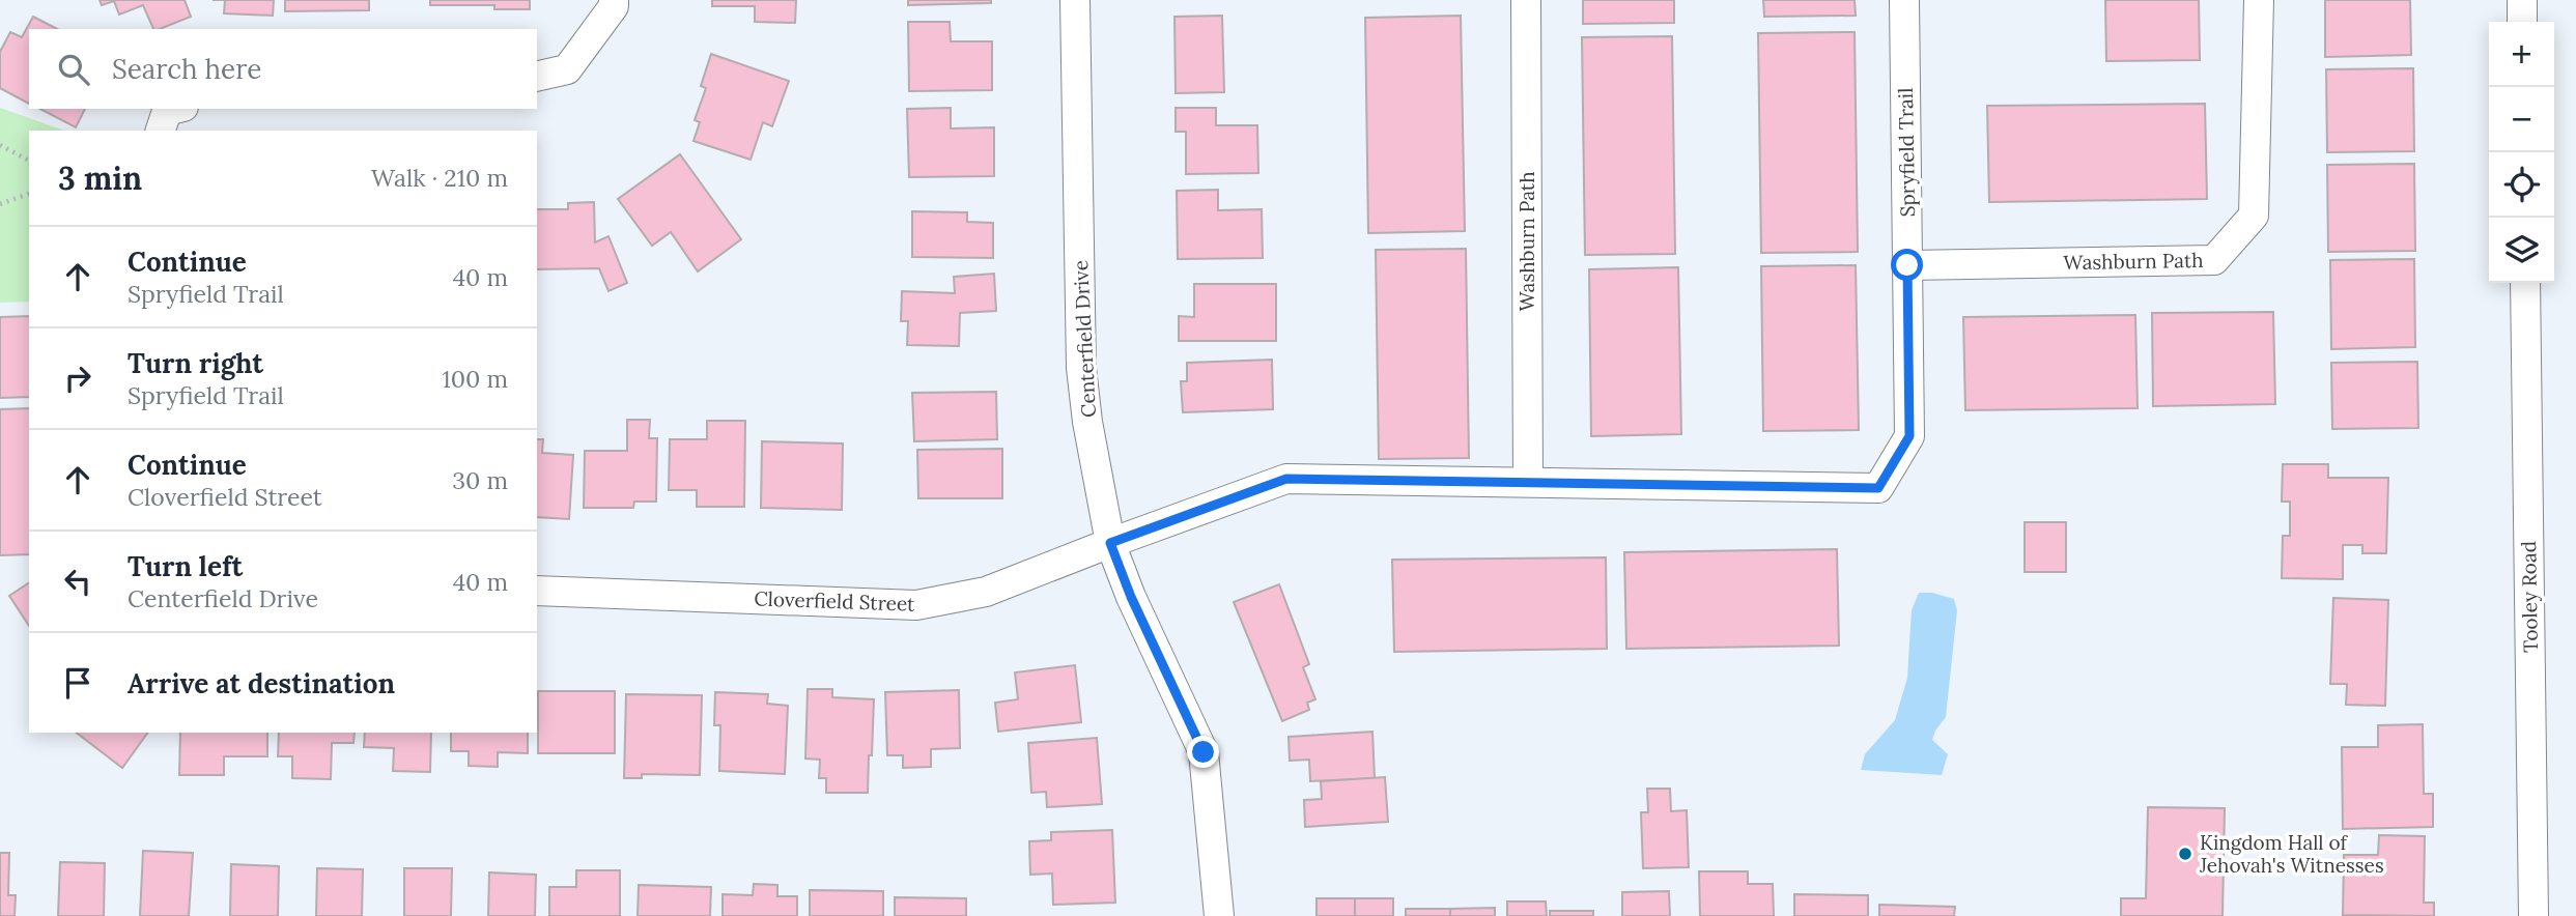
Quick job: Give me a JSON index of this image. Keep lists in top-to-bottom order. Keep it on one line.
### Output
{"streets":{"street":["Spryfield Trail","Washburn Path","Centerfield Drive","Tooley Road","Cloverfield Street"]},"crossings":[["Spryfield Trail","Washburn Path"],["Spryfield Trail","Cloverfield Street"],["Centerfield Drive","Cloverfield Street"]],"places":["Kingdom Hall of Jehovah's Witnesses"],"page":{"map_buttons":["+","−"],"search":"Search here","heading":["3 min","Walk · 210 m"],"list":[["Continue","Spryfield Trail","40 m"],["Turn right","Spryfield Trail","100 m"],["Continue","Cloverfield Street","30 m"],["Turn left","Centerfield Drive","40 m"],"Arrive at destination"]}}
